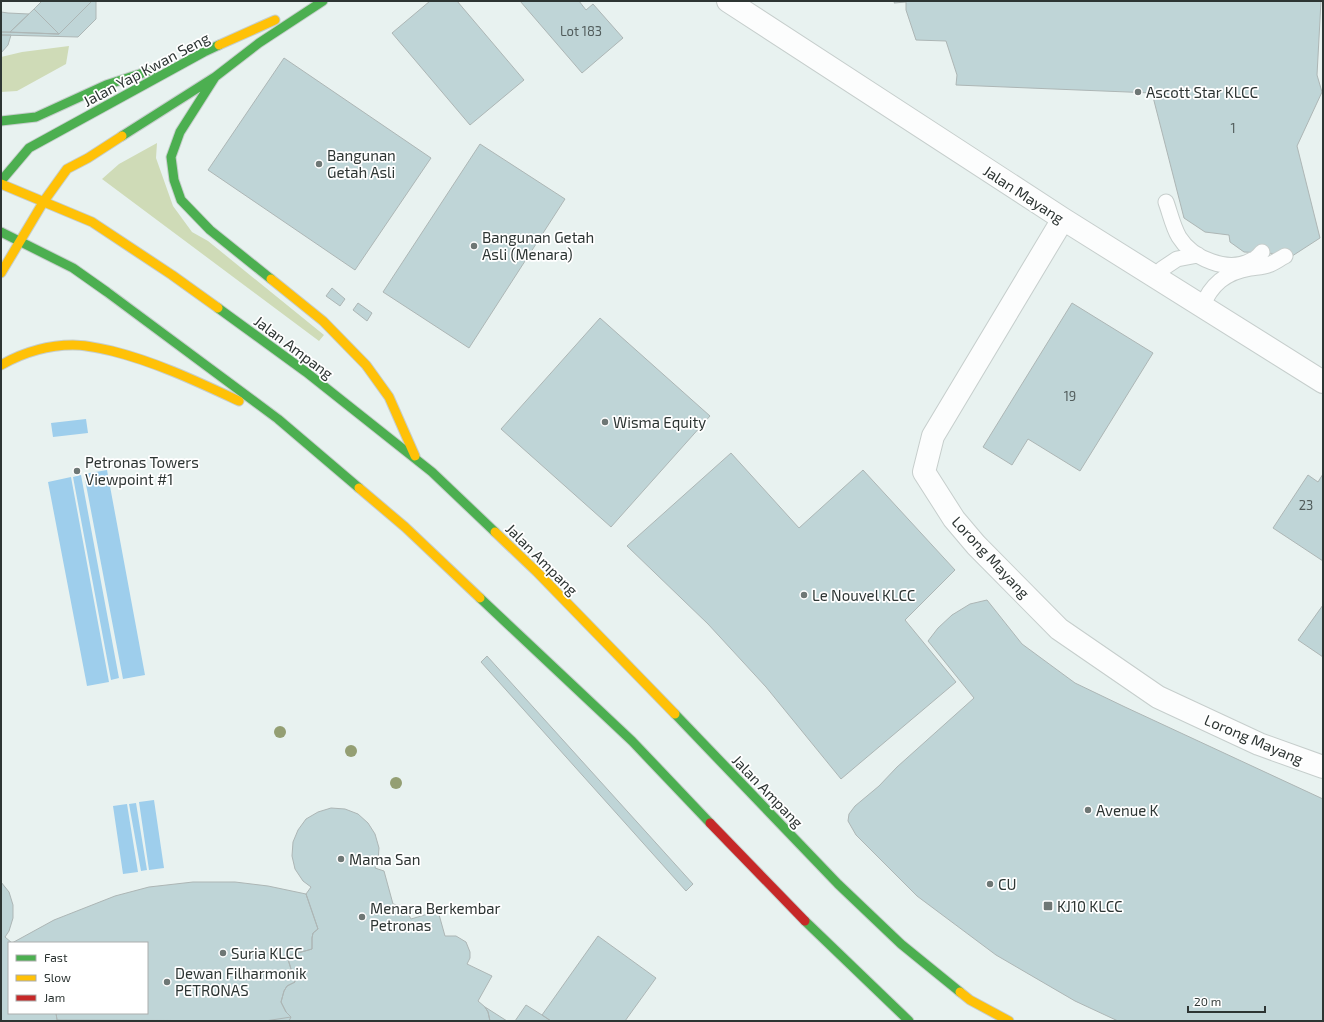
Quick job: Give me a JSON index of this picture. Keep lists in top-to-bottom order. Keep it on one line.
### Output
{"streets":{"main road":["Jalan Yap Kwan Seng","Jalan Ampang"],"street":["Jalan Mayang","Lorong Mayang"]},"crossings":[["Jalan Mayang","Lorong Mayang"]],"places":{"other":["Ascott Star KLCC","Bangunan Getah Asli","Bangunan Getah Asli (Menara)","Wisma Equity","Petronas Towers Viewpoint #1","Le Nouvel KLCC","Avenue K","Mama San","CU","Menara Berkembar Petronas","Suria KLCC","Dewan Filharmonik PETRONAS"],"transit":["KJ10 KLCC"]},"house_numbers":["Lot 183","1","19","23"],"legend":["Fast","Slow","Jam"],"scale_bar":"20 m"}
